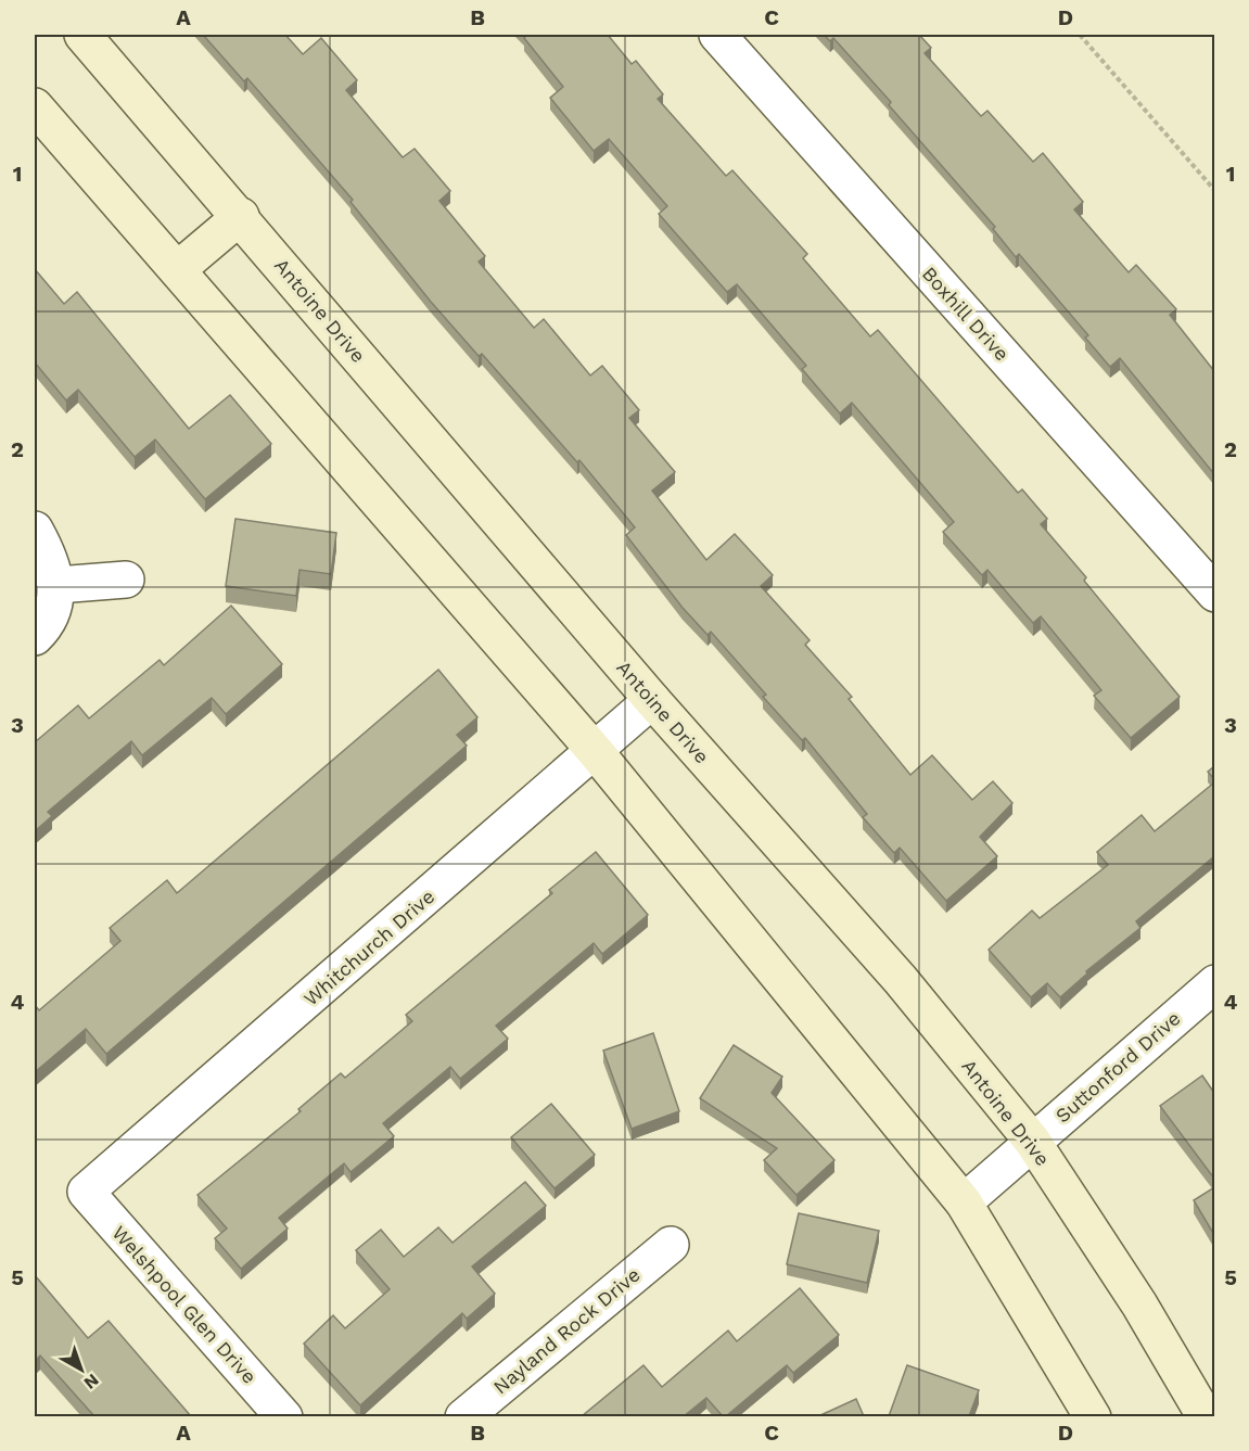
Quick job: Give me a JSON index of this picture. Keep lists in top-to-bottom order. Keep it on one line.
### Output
{"streets":{"main road":["Antoine Drive"],"street":["Boxhill Drive","Whitchurch Drive","Suttonford Drive","Welshpool Glen Drive","Nayland Rock Drive"]},"crossings":[["Antoine Drive","Whitchurch Drive"],["Antoine Drive","Suttonford Drive"],["Whitchurch Drive","Welshpool Glen Drive"]],"north":"bottom right","grid":{"columns":["A","B","C","D"],"rows":["1","2","3","4","5"]}}
